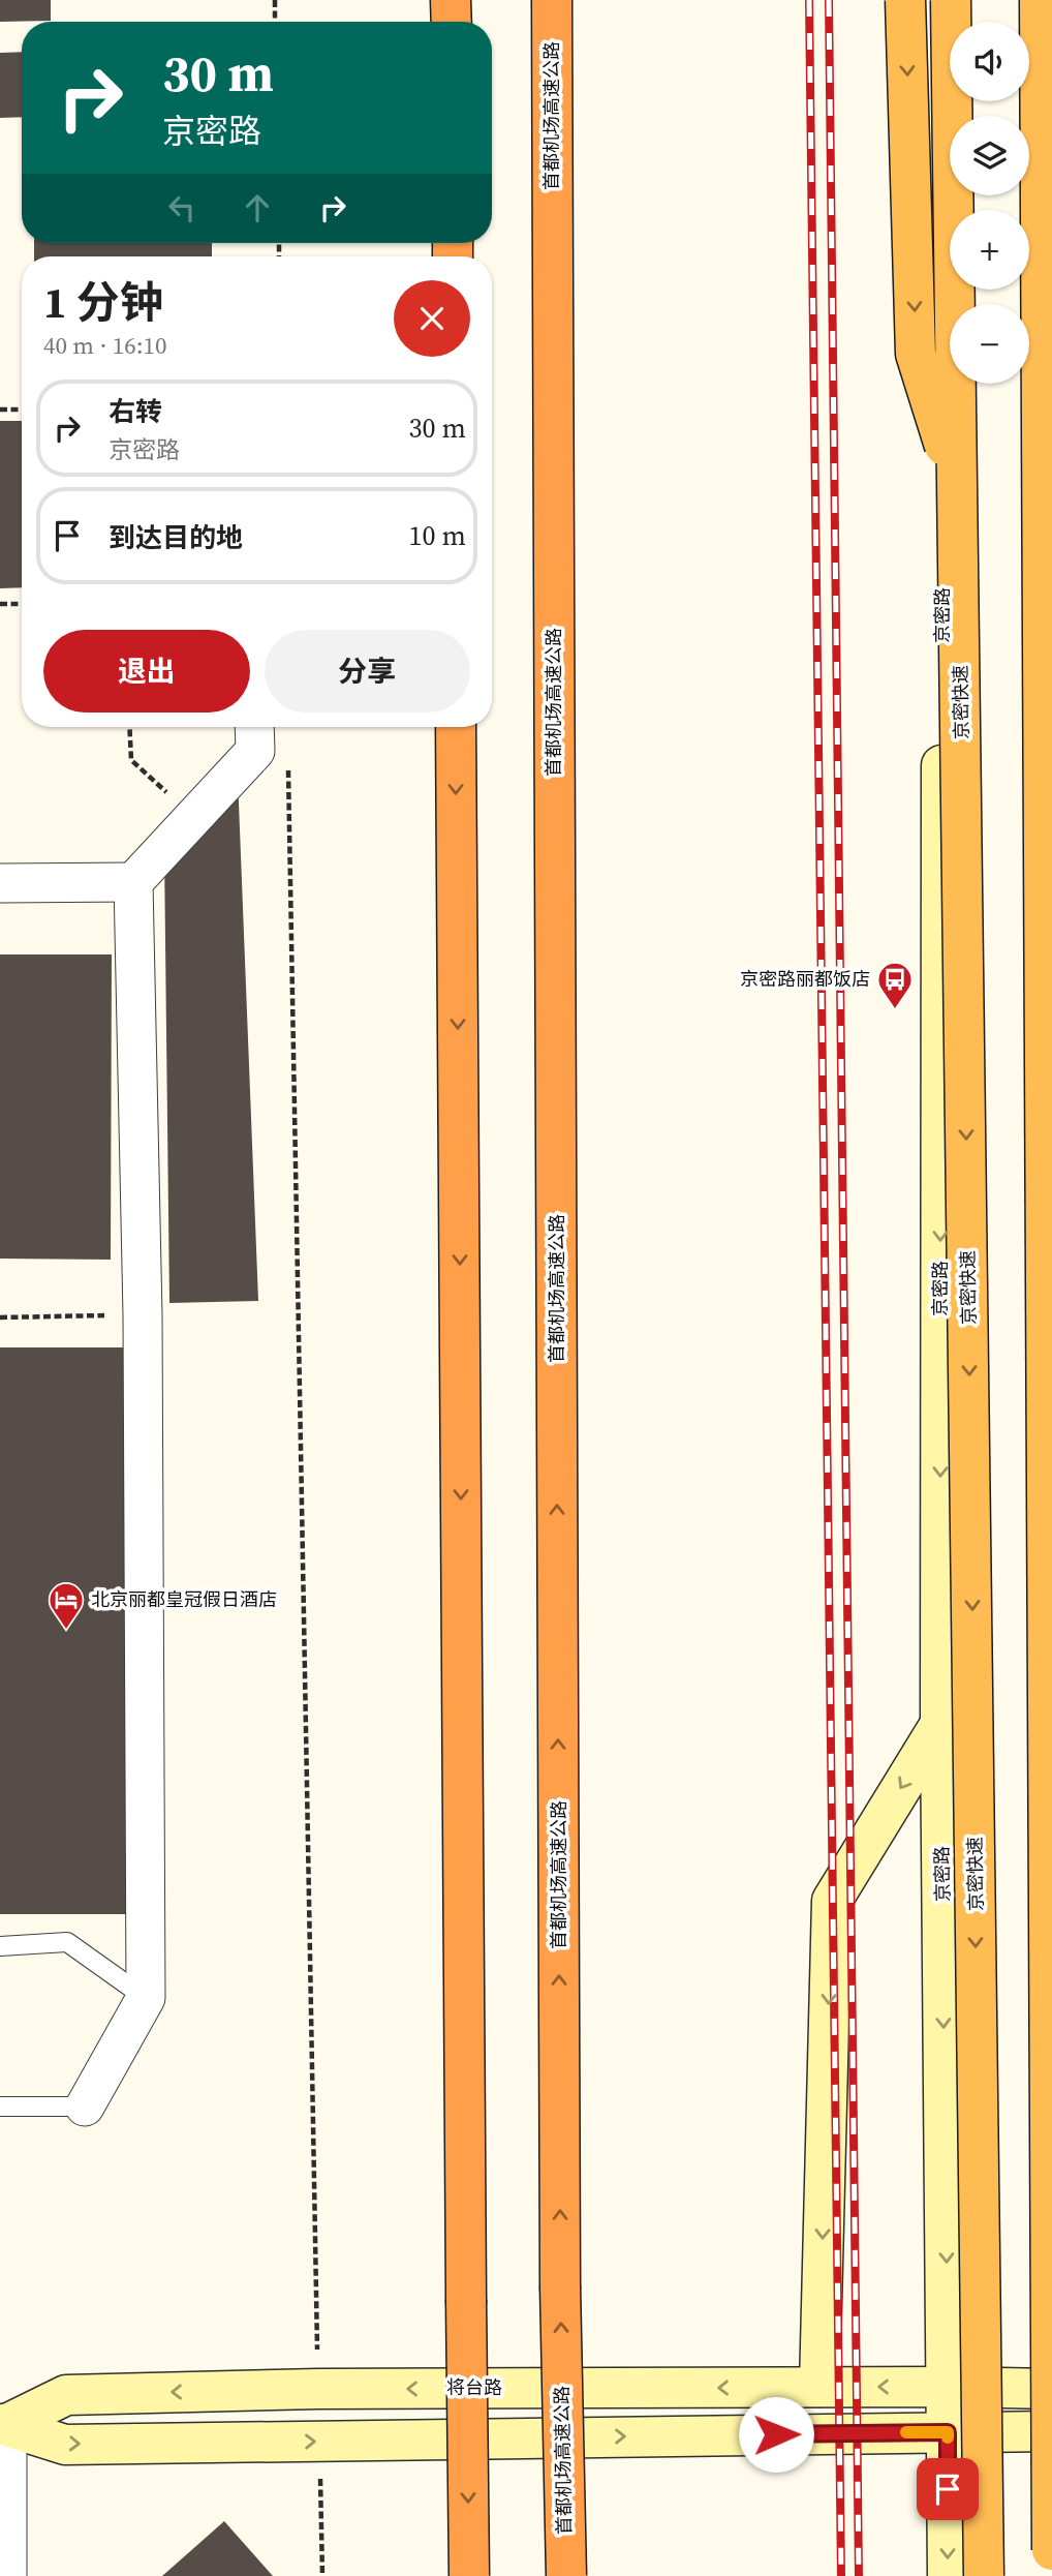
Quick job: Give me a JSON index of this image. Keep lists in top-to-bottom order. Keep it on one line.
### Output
{"streets":{"highway":["首都机场高速公路","京密快速"],"main road":["京密路","将台路"]},"crossings":[["京密路","将台路"]],"places":{"bus stop":["京密路丽都饭店"],"hotel":["北京丽都皇冠假日酒店"]},"page":{"map_buttons":["+","−"],"turn":["30 m","京密路"],"heading":["1 分钟","40 m · 16:10"],"list":[{"name":"右转","note":"京密路","value":"30 m"},{"name":"到达目的地","value":"10 m"}],"buttons":["退出","分享"]}}
